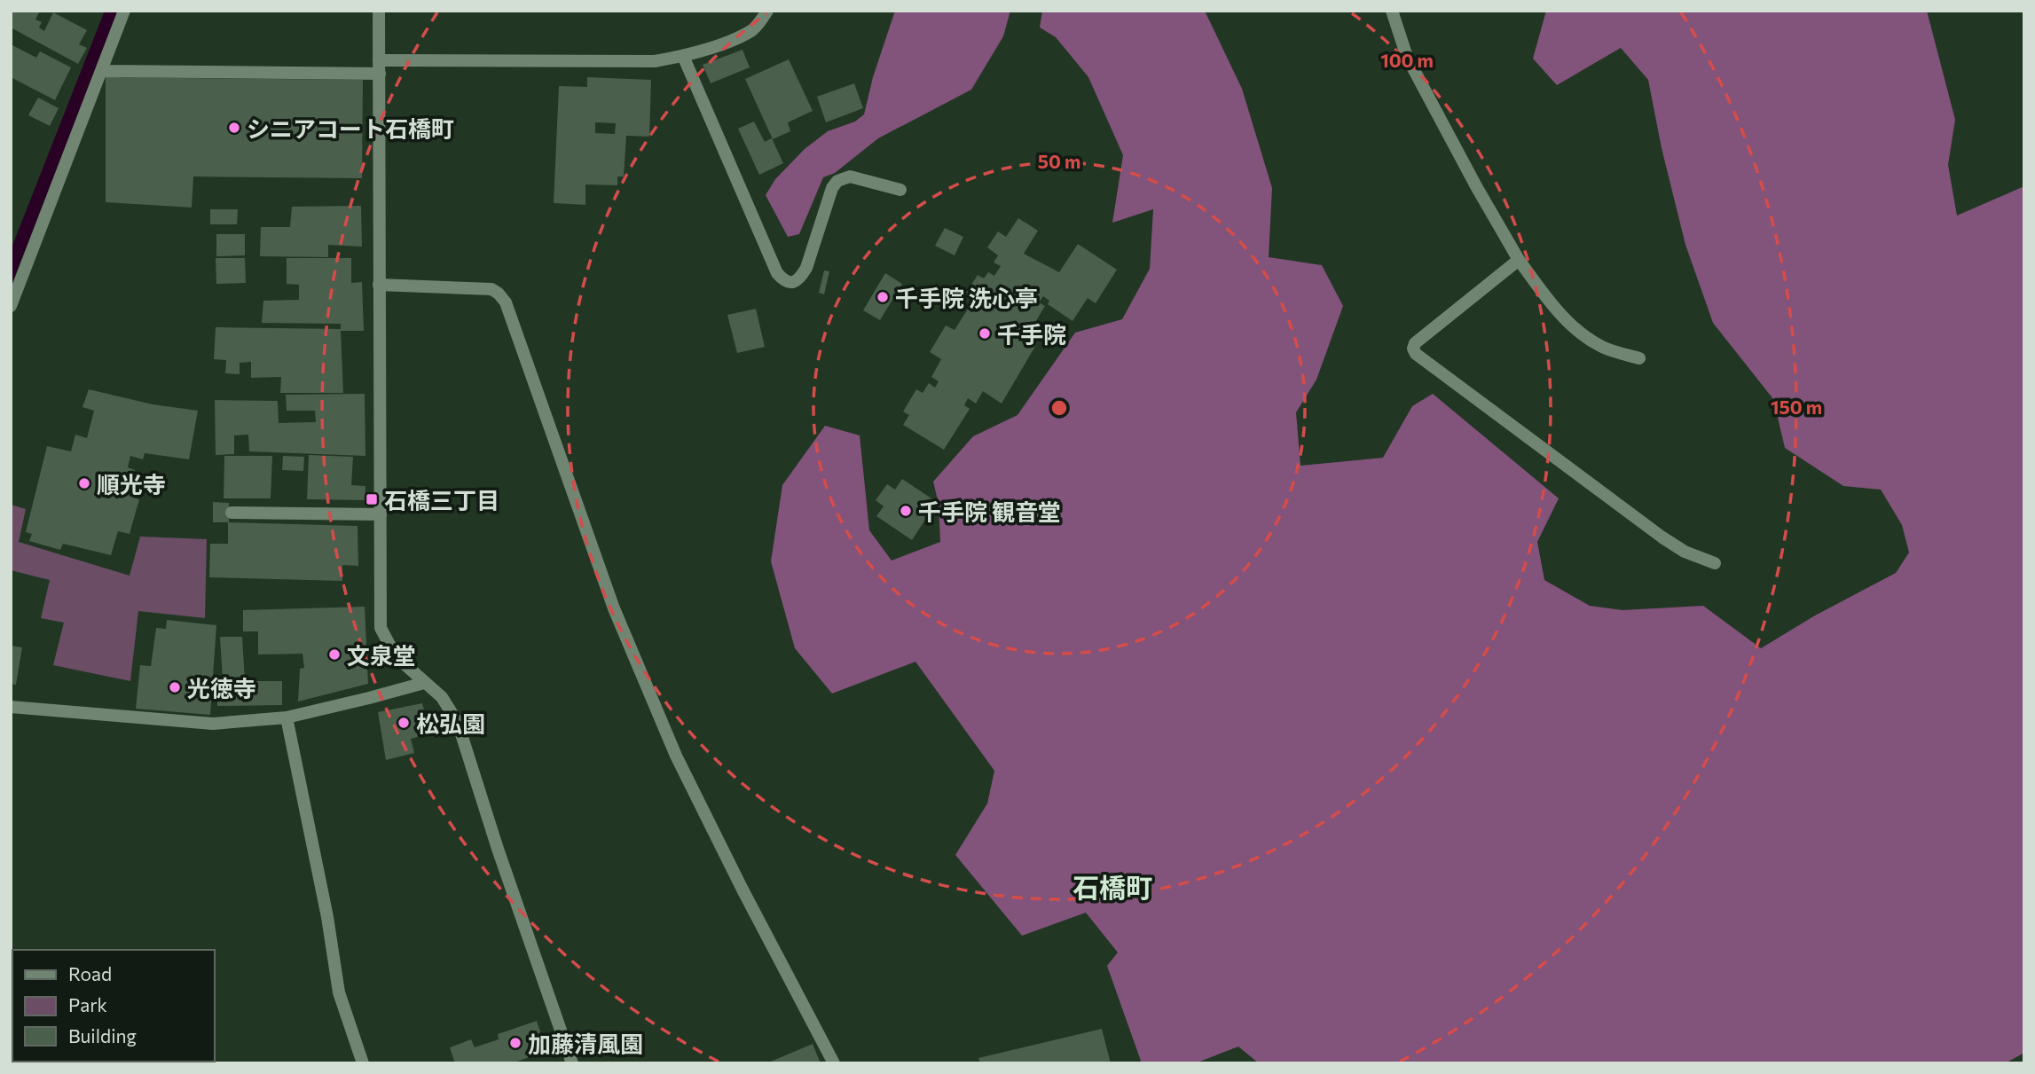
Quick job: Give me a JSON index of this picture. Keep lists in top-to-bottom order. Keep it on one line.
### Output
{"districts":["石橋町"],"places":{"other":["シニアコート石橋町","千手院 洗心亭","千手院","順光寺","千手院 観音堂","文泉堂","光徳寺","松弘園","加藤清風園"],"transit":["石橋三丁目"]},"legend":["Road","Park","Building"],"rings":["100 m","50 m","150 m"]}
